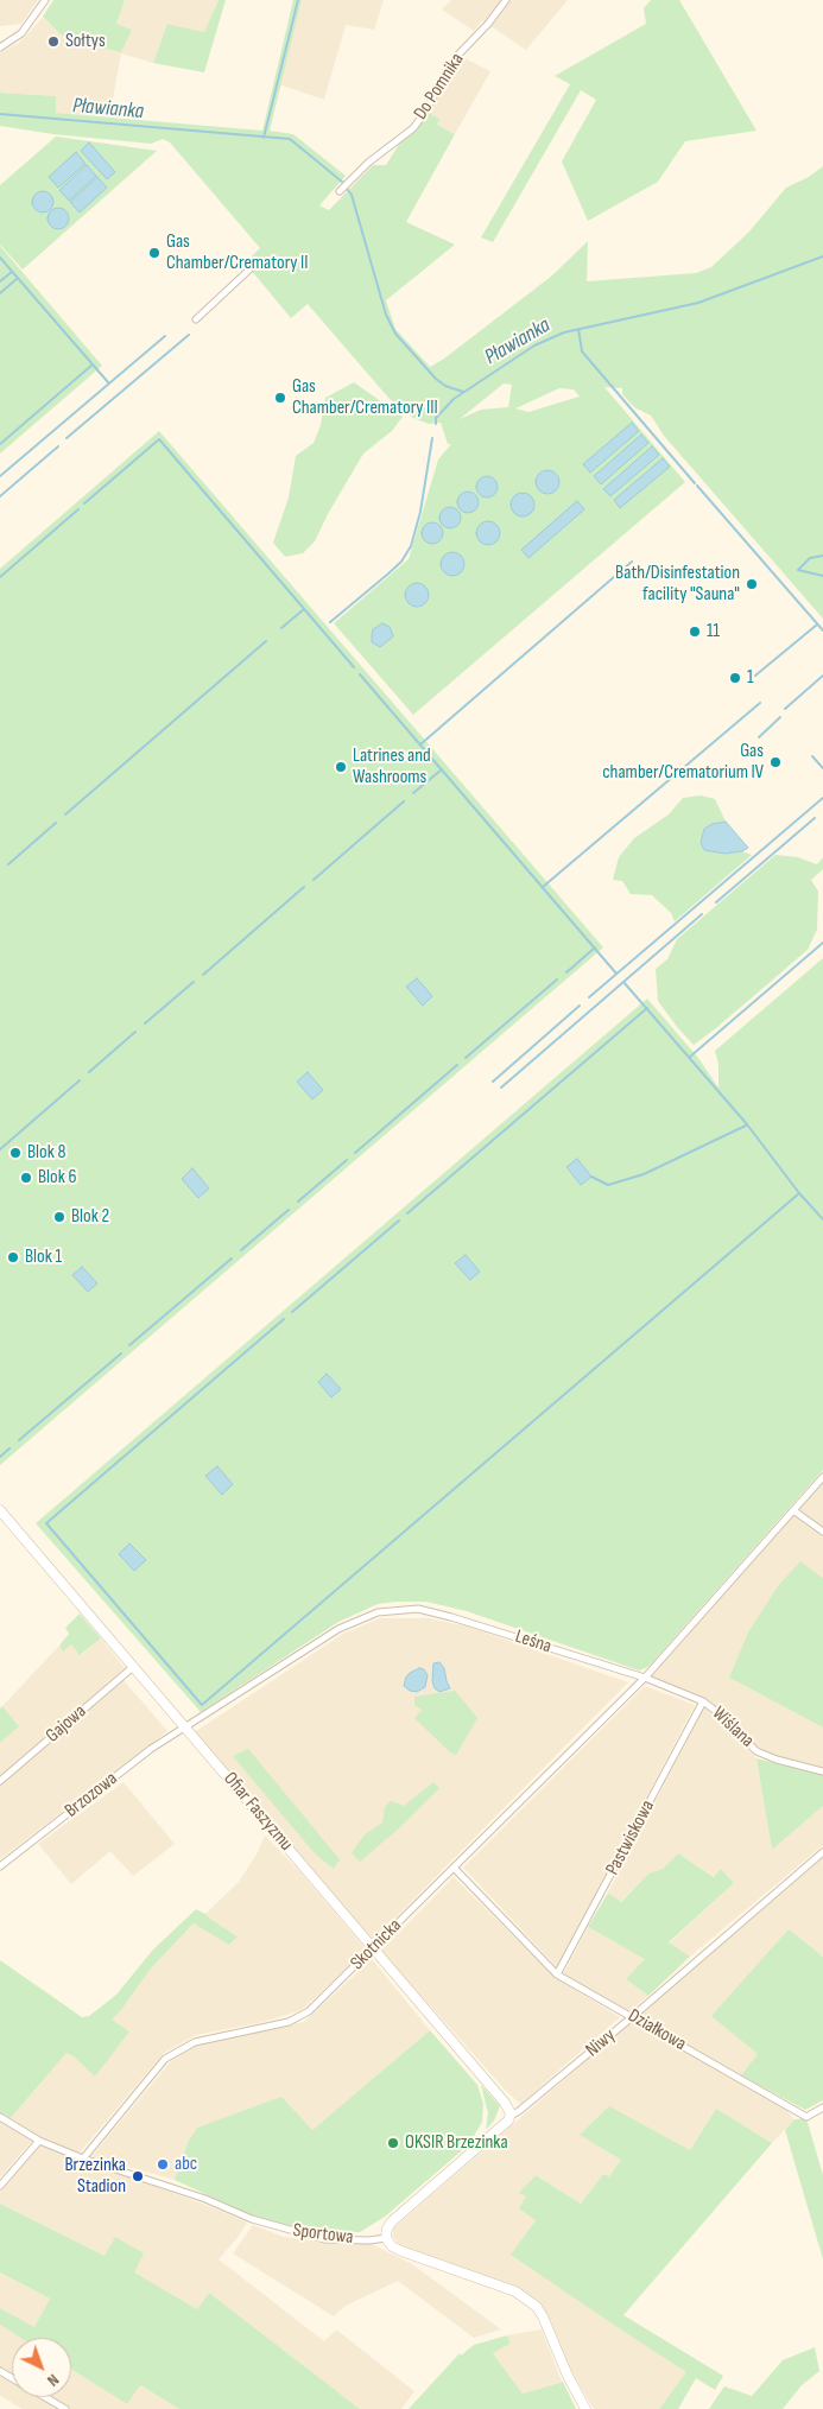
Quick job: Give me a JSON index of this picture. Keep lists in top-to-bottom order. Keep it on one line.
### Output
{"streets":{"street":["Do Pomnika","Leśna","Gajowa","Wiślana","Brzozowa","Ofiar Faszyzmu","Pastwiskowa","Skotnicka","Działkowa","Niwy","Sportowa"]},"crossings":[["Leśna","Wiślana"],["Leśna","Brzozowa"],["Leśna","Ofiar Faszyzmu"],["Leśna","Skotnicka"],["Gajowa","Ofiar Faszyzmu"],["Wiślana","Pastwiskowa"],["Wiślana","Skotnicka"],["Brzozowa","Ofiar Faszyzmu"],["Ofiar Faszyzmu","Skotnicka"],["Ofiar Faszyzmu","Niwy"],["Pastwiskowa","Działkowa"],["Skotnicka","Działkowa"],["Skotnicka","Sportowa"],["Działkowa","Niwy"],["Niwy","Sportowa"]],"water":["Pławianka"],"places":["Sołtys","Gas Chamber/Crematory II","Gas Chamber/Crematory III","Bath/Disinfestation facility \"Sauna\"","11","1","Gas chamber/Crematorium IV","Latrines and Washrooms","Blok 8","Blok 6","Blok 2","Blok 1","OKSIR Brzezinka","abc","Brzezinka Stadion"],"north":"bottom right"}
